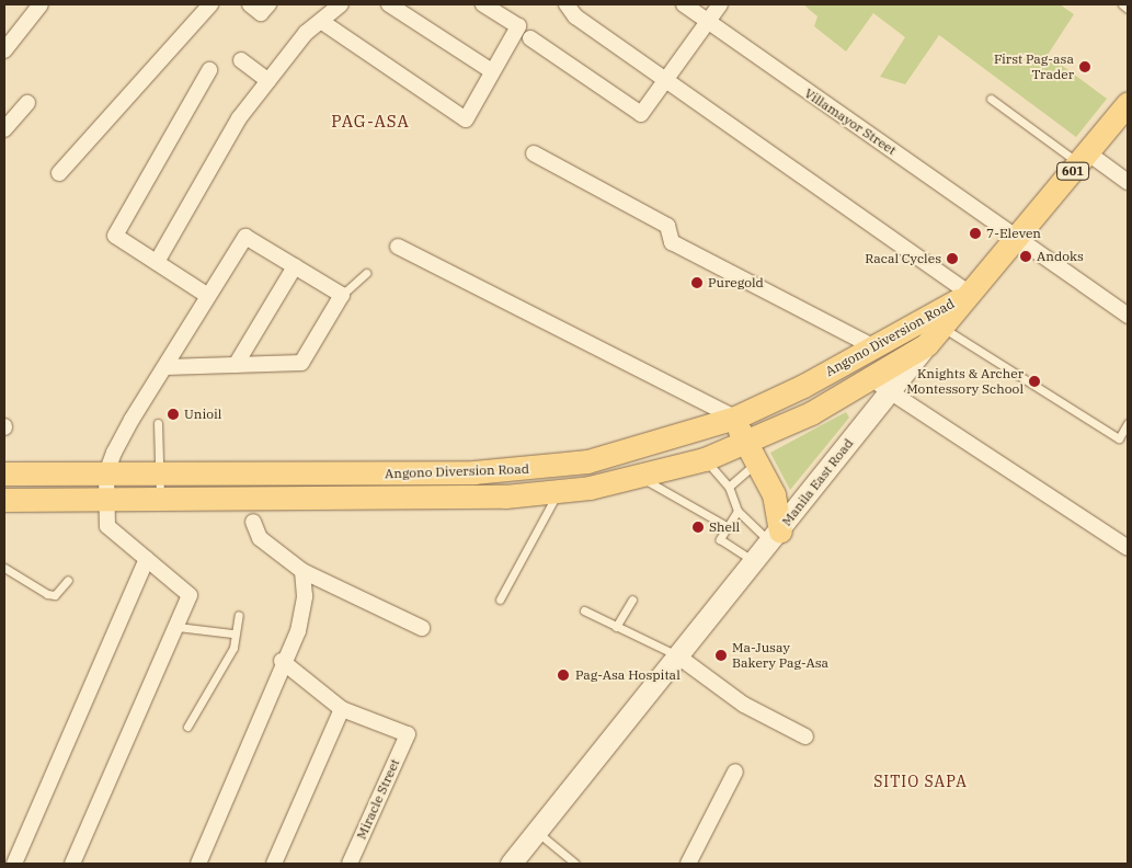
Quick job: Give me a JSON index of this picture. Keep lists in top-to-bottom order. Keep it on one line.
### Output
{"streets":{"main road":["601","Angono Diversion Road","Manila East Road"],"street":["Villamayor Street","Miracle Street"]},"crossings":[["Villamayor Street","601"],["601","Angono Diversion Road"],["Angono Diversion Road","Manila East Road"]],"districts":["PAG-ASA","SITIO SAPA"],"places":["First Pag-asa Trader","7-Eleven","Andoks","Racal Cycles","Puregold","Knights & Archer Montessory School","Unioil","Shell","Ma-Jusay Bakery Pag-Asa","Pag-Asa Hospital"]}
